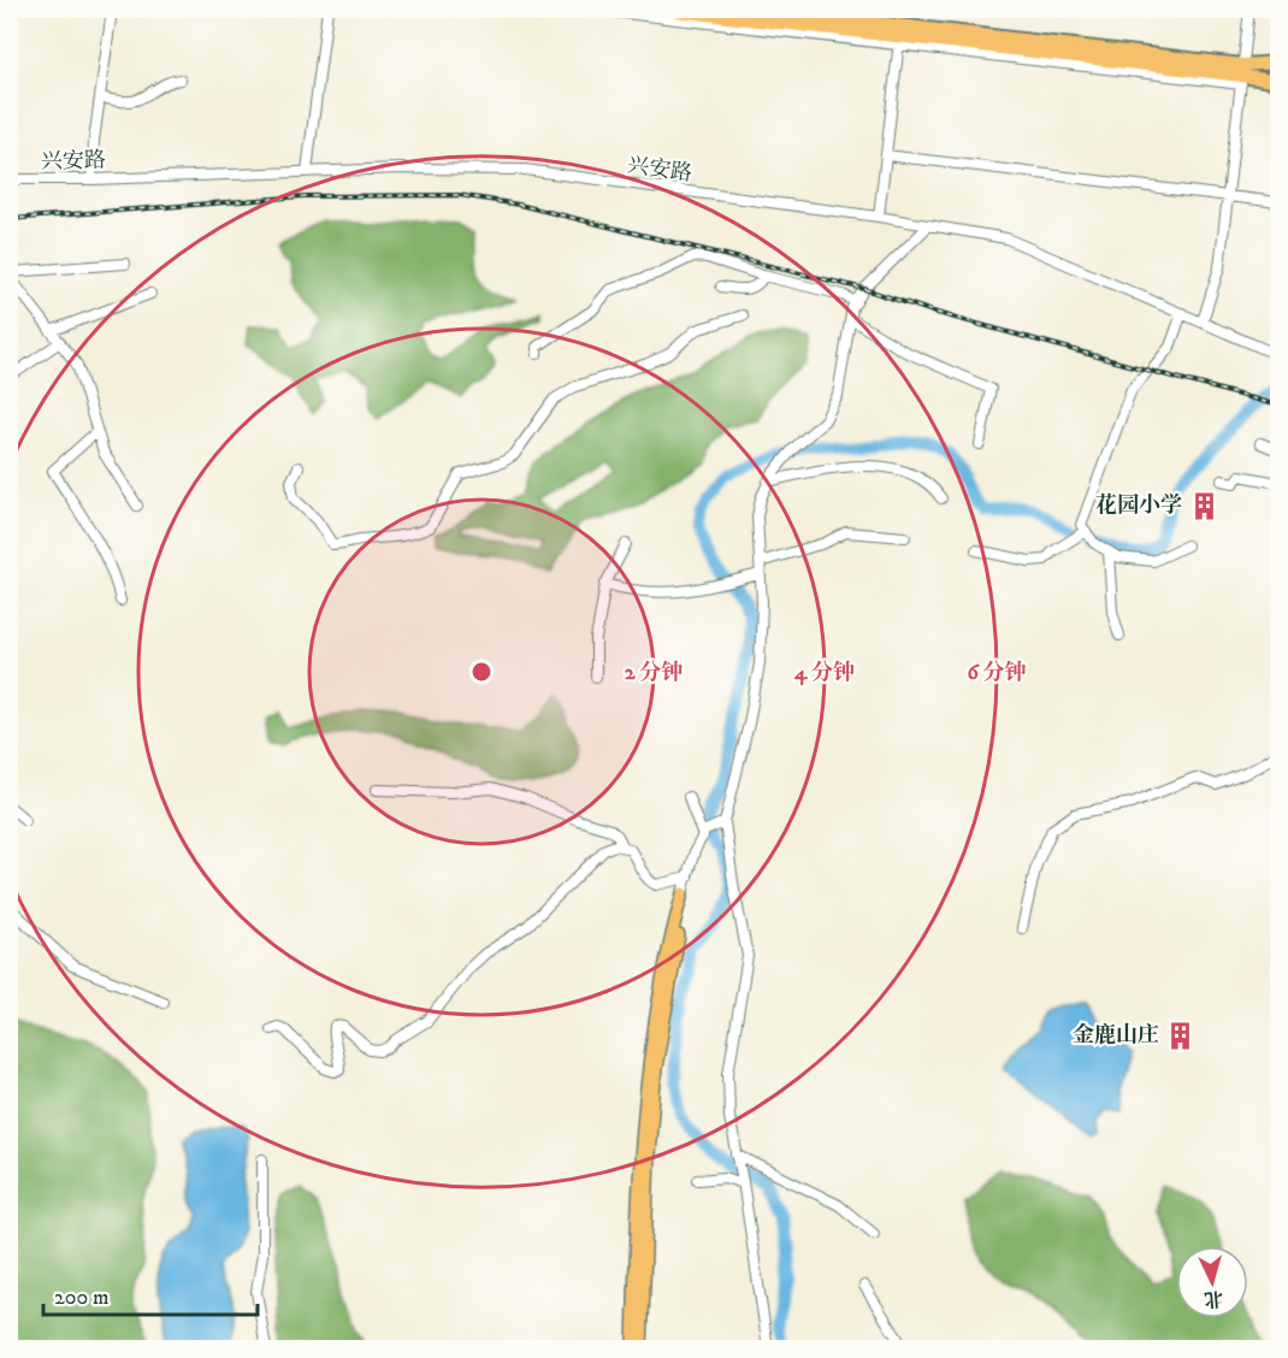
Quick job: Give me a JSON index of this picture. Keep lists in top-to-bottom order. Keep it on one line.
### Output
{"streets":{"street":["兴安路"]},"places":{"building":["花园小学","金鹿山庄"]},"scale_bar":"200 m","north":"bottom","rings":["2 分钟","4 分钟","6 分钟"]}
